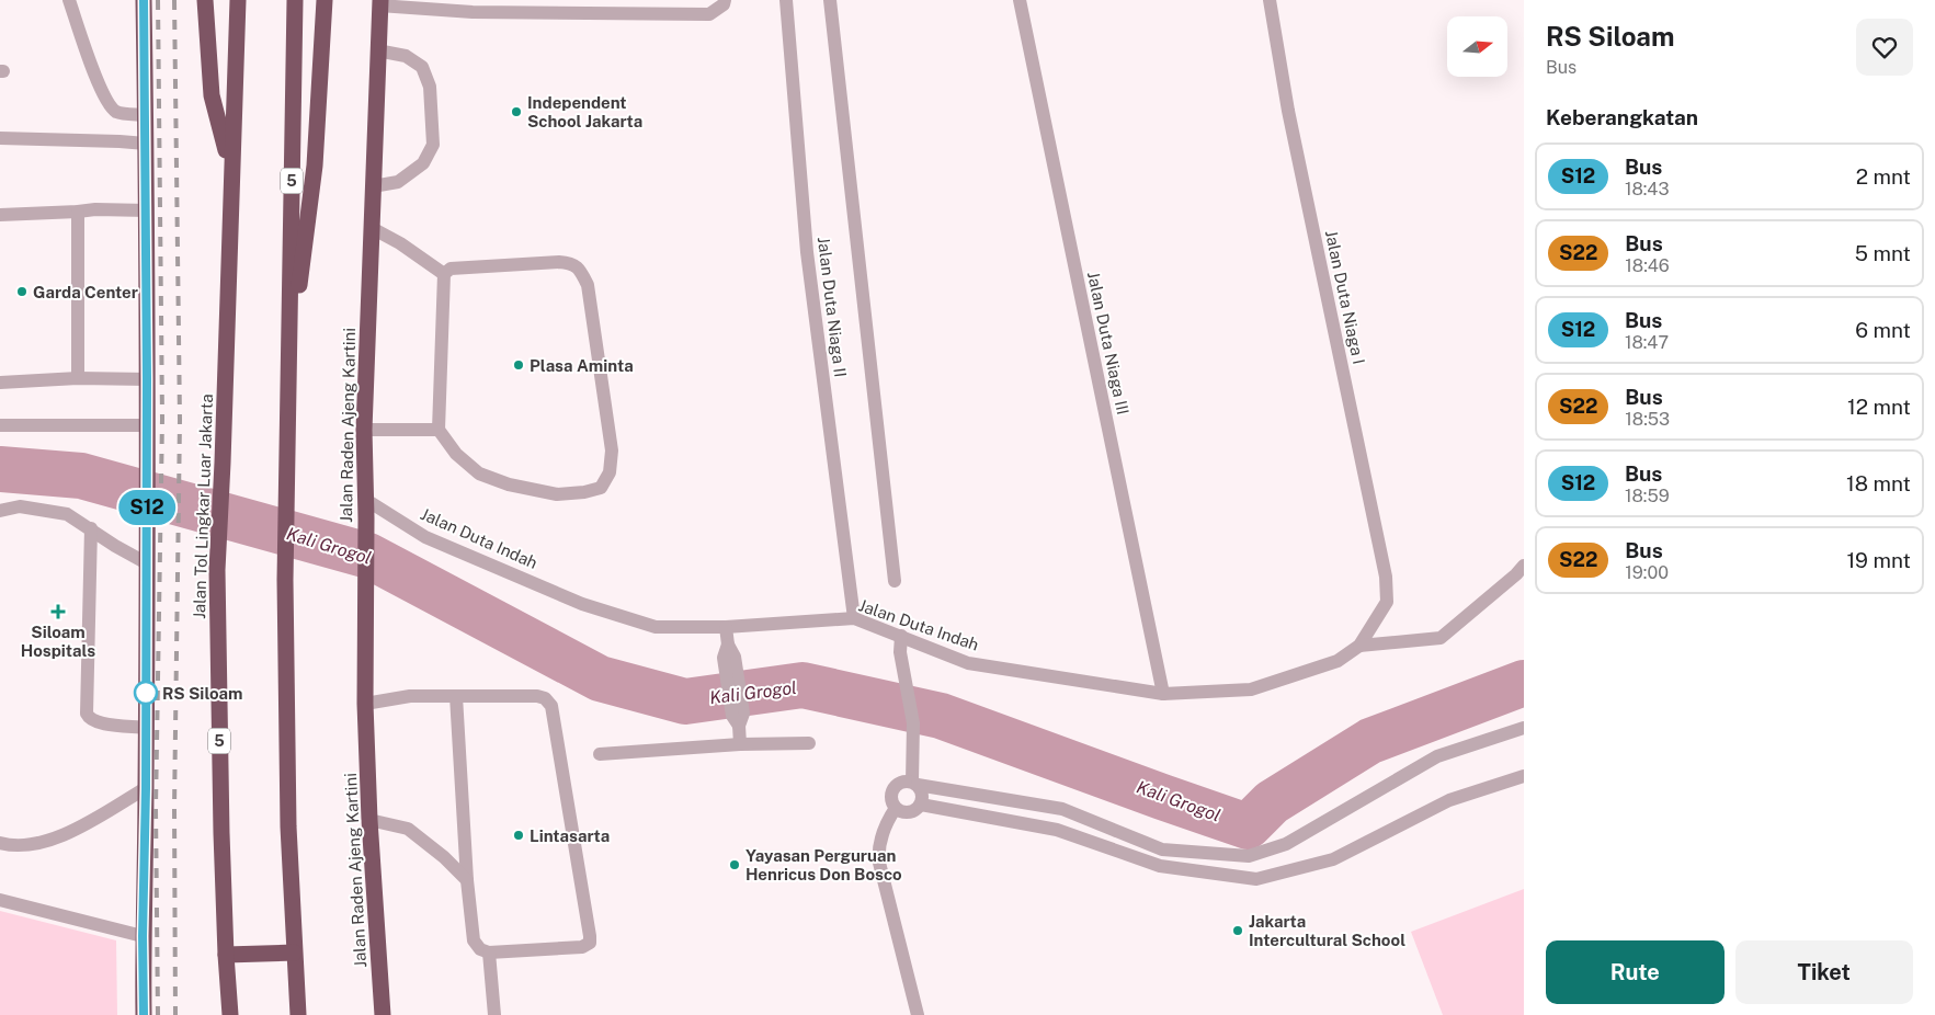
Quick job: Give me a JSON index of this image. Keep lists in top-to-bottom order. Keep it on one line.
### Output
{"streets":{"highway":["5","Jalan Raden Ajeng Kartini","Jalan Tol Lingkar Luar Jakarta"],"street":["Jalan Duta Niaga I","Jalan Duta Niaga II","Jalan Duta Niaga III","Jalan Duta Indah"]},"crossings":[["Jalan Duta Niaga I","Jalan Duta Indah"],["Jalan Duta Niaga II","Jalan Duta Indah"],["Jalan Duta Niaga III","Jalan Duta Indah"],["Jalan Raden Ajeng Kartini","Jalan Duta Indah"]],"water":["Kali Grogol"],"places":{"other":["Independent School Jakarta","Garda Center","Plasa Aminta","RS Siloam","Lintasarta","Yayasan Perguruan Henricus Don Bosco","Jakarta Intercultural School"],"health":["Siloam Hospitals"]},"lines":["bus line S12"],"north":"right","page":{"on_map":"S12","heading":[["RS Siloam","Bus"],"Keberangkatan"],"list":[{"mark":"S12","name":"Bus","note":"18:43","value":"2 mnt"},{"mark":"S22","name":"Bus","note":"18:46","value":"5 mnt"},{"mark":"S12","name":"Bus","note":"18:47","value":"6 mnt"},{"mark":"S22","name":"Bus","note":"18:53","value":"12 mnt"},{"mark":"S12","name":"Bus","note":"18:59","value":"18 mnt"},{"mark":"S22","name":"Bus","note":"19:00","value":"19 mnt"}],"buttons":["Rute","Tiket"]}}
